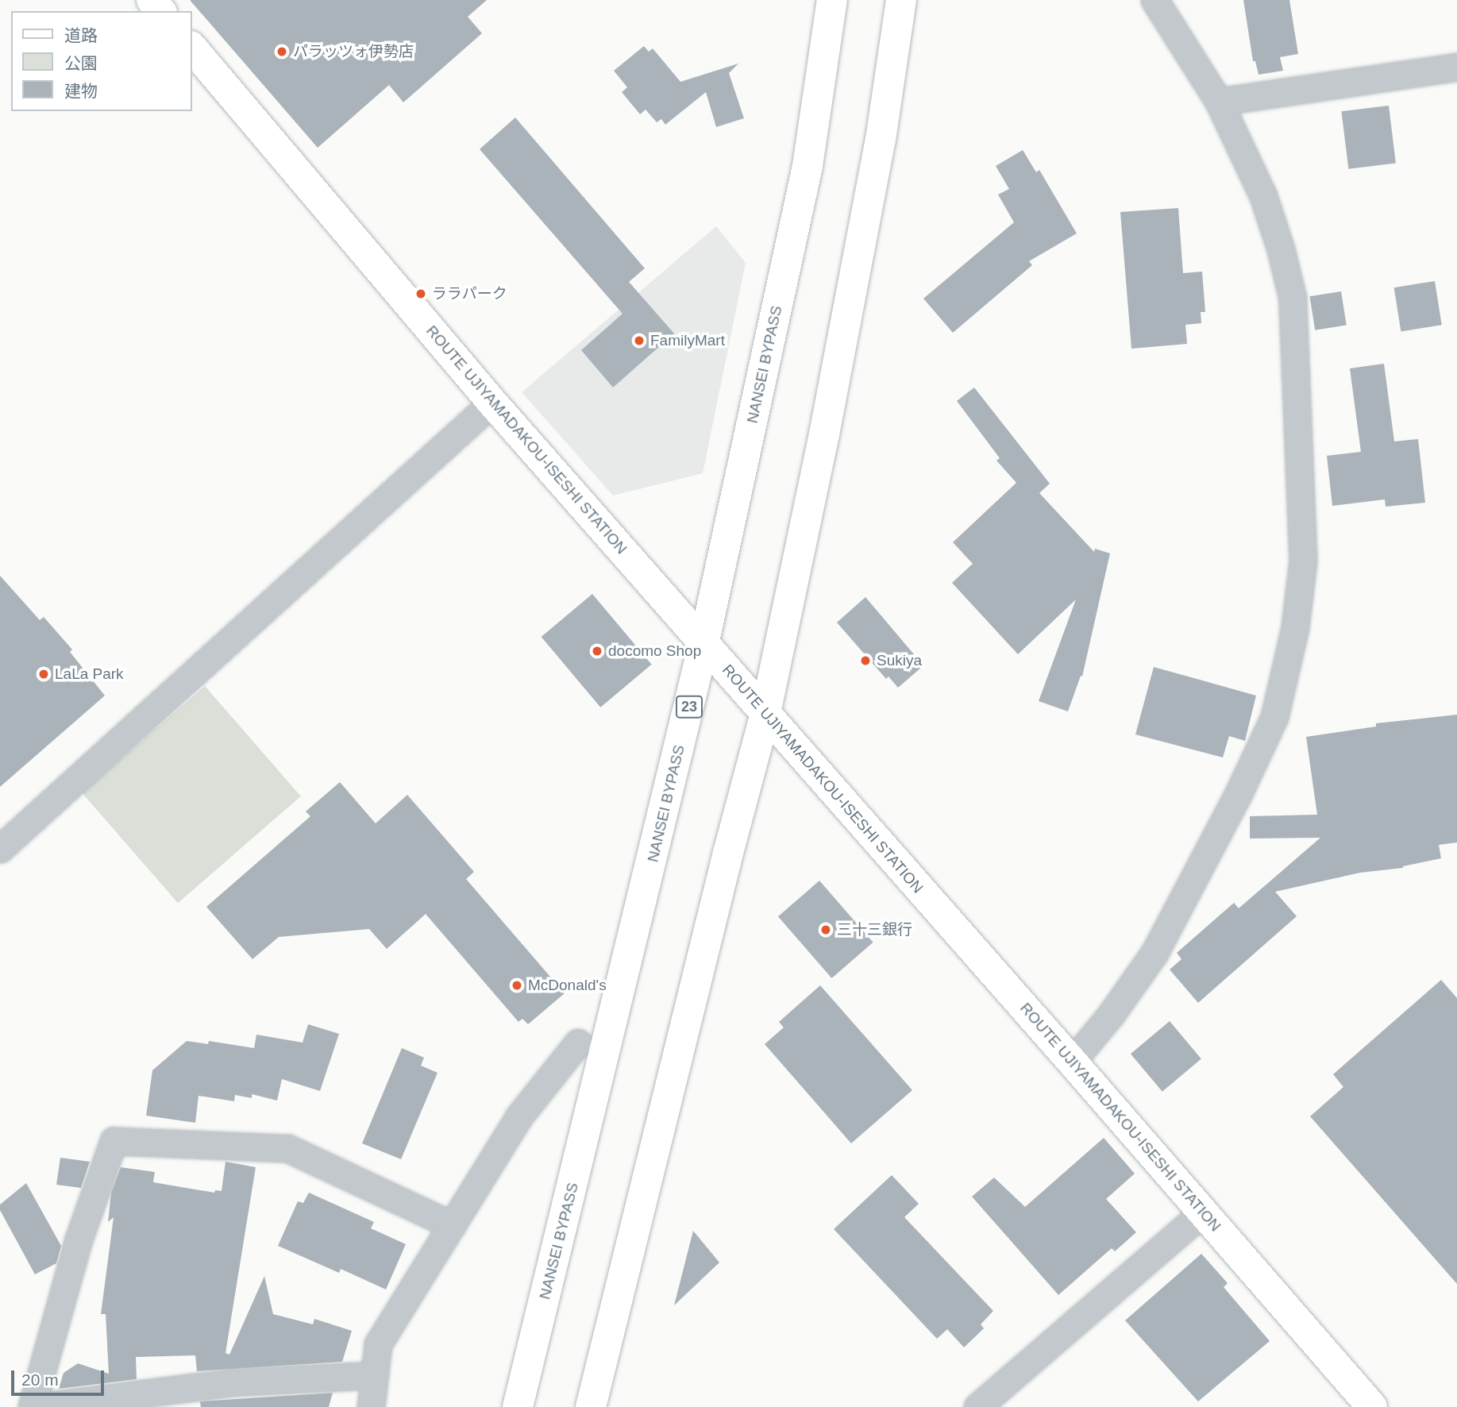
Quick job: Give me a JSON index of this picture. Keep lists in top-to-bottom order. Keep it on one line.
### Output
{"streets":{"main road":["NANSEI BYPASS","ROUTE UJIYAMADAKOU-ISESHI STATION","23"]},"crossings":[["NANSEI BYPASS","ROUTE UJIYAMADAKOU-ISESHI STATION"]],"places":["パラッツォ伊勢店","ララパーク","FamilyMart","docomo Shop","Sukiya","LaLa Park","三十三銀行","McDonald's"],"legend":["道路","公園","建物"],"scale_bar":"20 m"}
